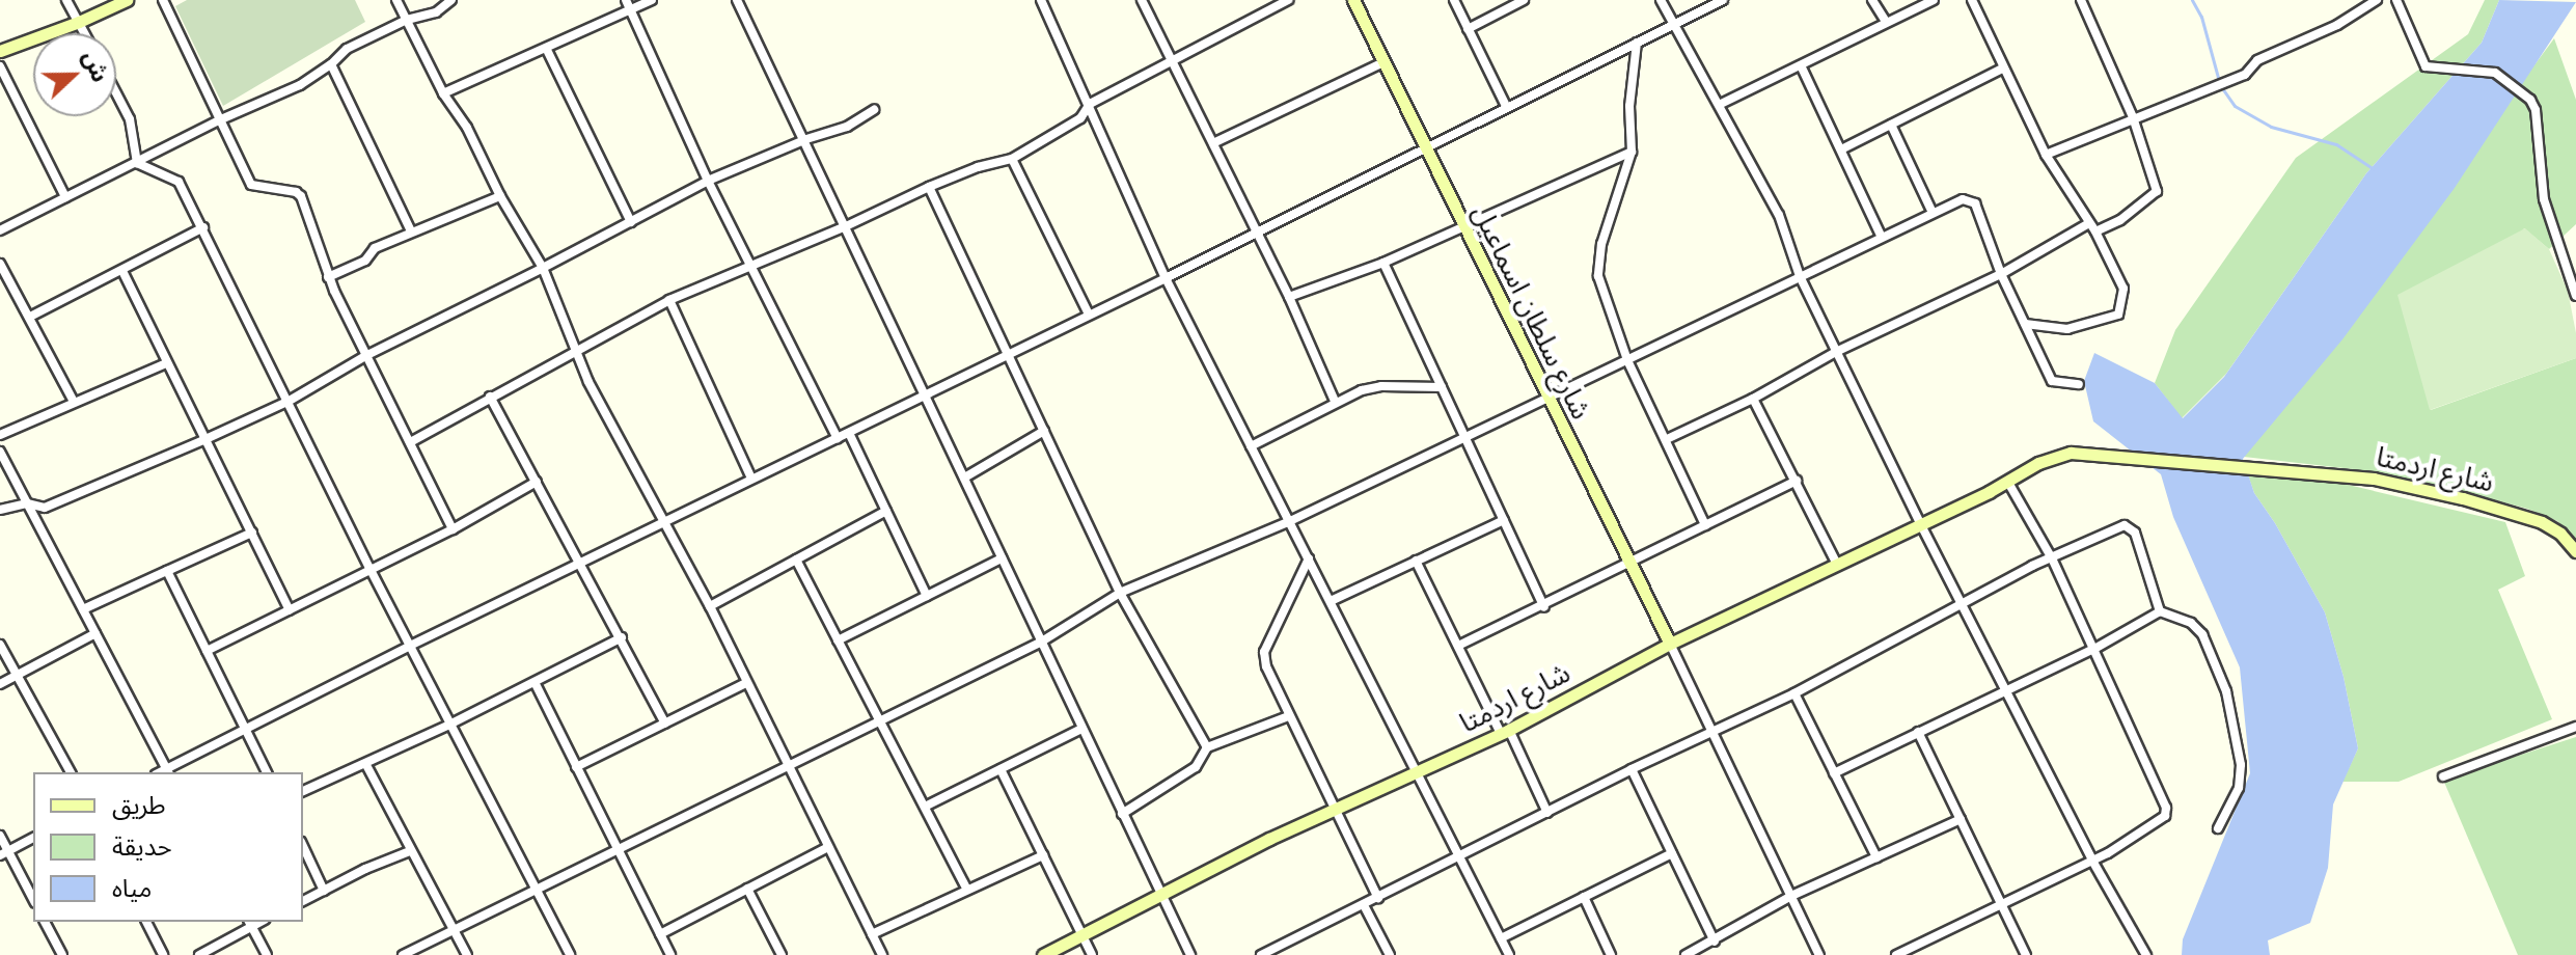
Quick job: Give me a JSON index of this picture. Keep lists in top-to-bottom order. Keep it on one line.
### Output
{"streets":{"main road":["شارع سلطان اسماعيل","شارع اردمتا"]},"crossings":[["شارع سلطان اسماعيل","شارع اردمتا"]],"legend":["طريق","حديقة","مياه"],"north":"right"}
